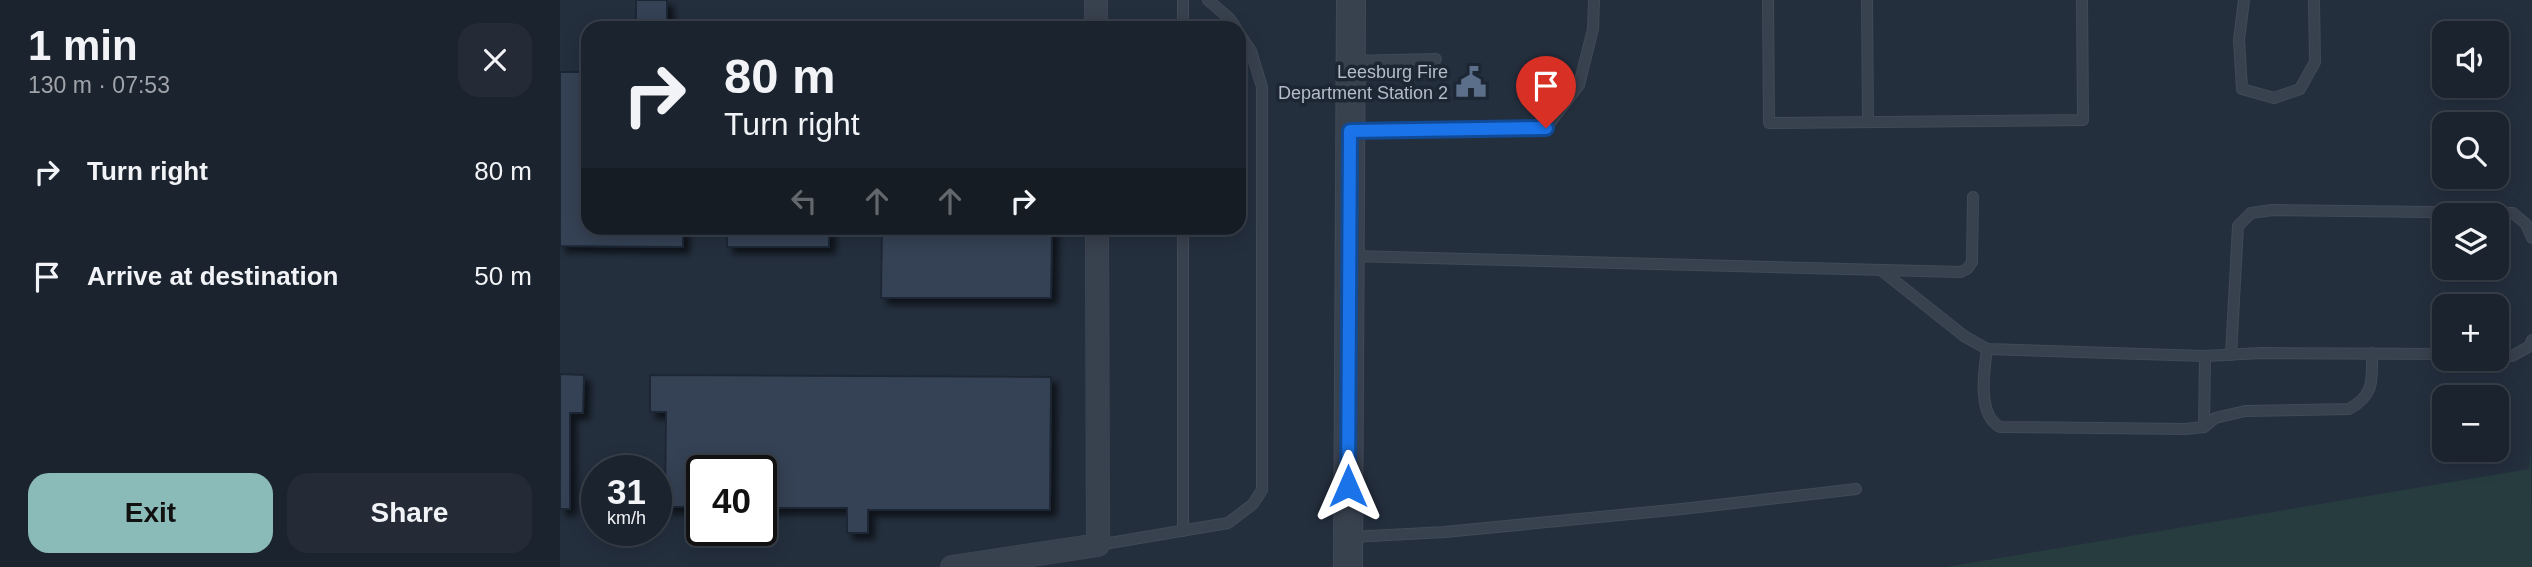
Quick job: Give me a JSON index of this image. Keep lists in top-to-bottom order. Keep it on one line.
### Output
{"places":{"public building":["Leesburg Fire Department Station 2"]},"page":{"heading":["1 min","130 m · 07:53"],"map_buttons":["+","−"],"turn":["80 m","Turn right"],"list":[{"name":"Turn right","value":"80 m"},{"name":"Arrive at destination","value":"50 m"}],"speed":"31 km/h","limit":"40","buttons":["Exit","Share"]}}
